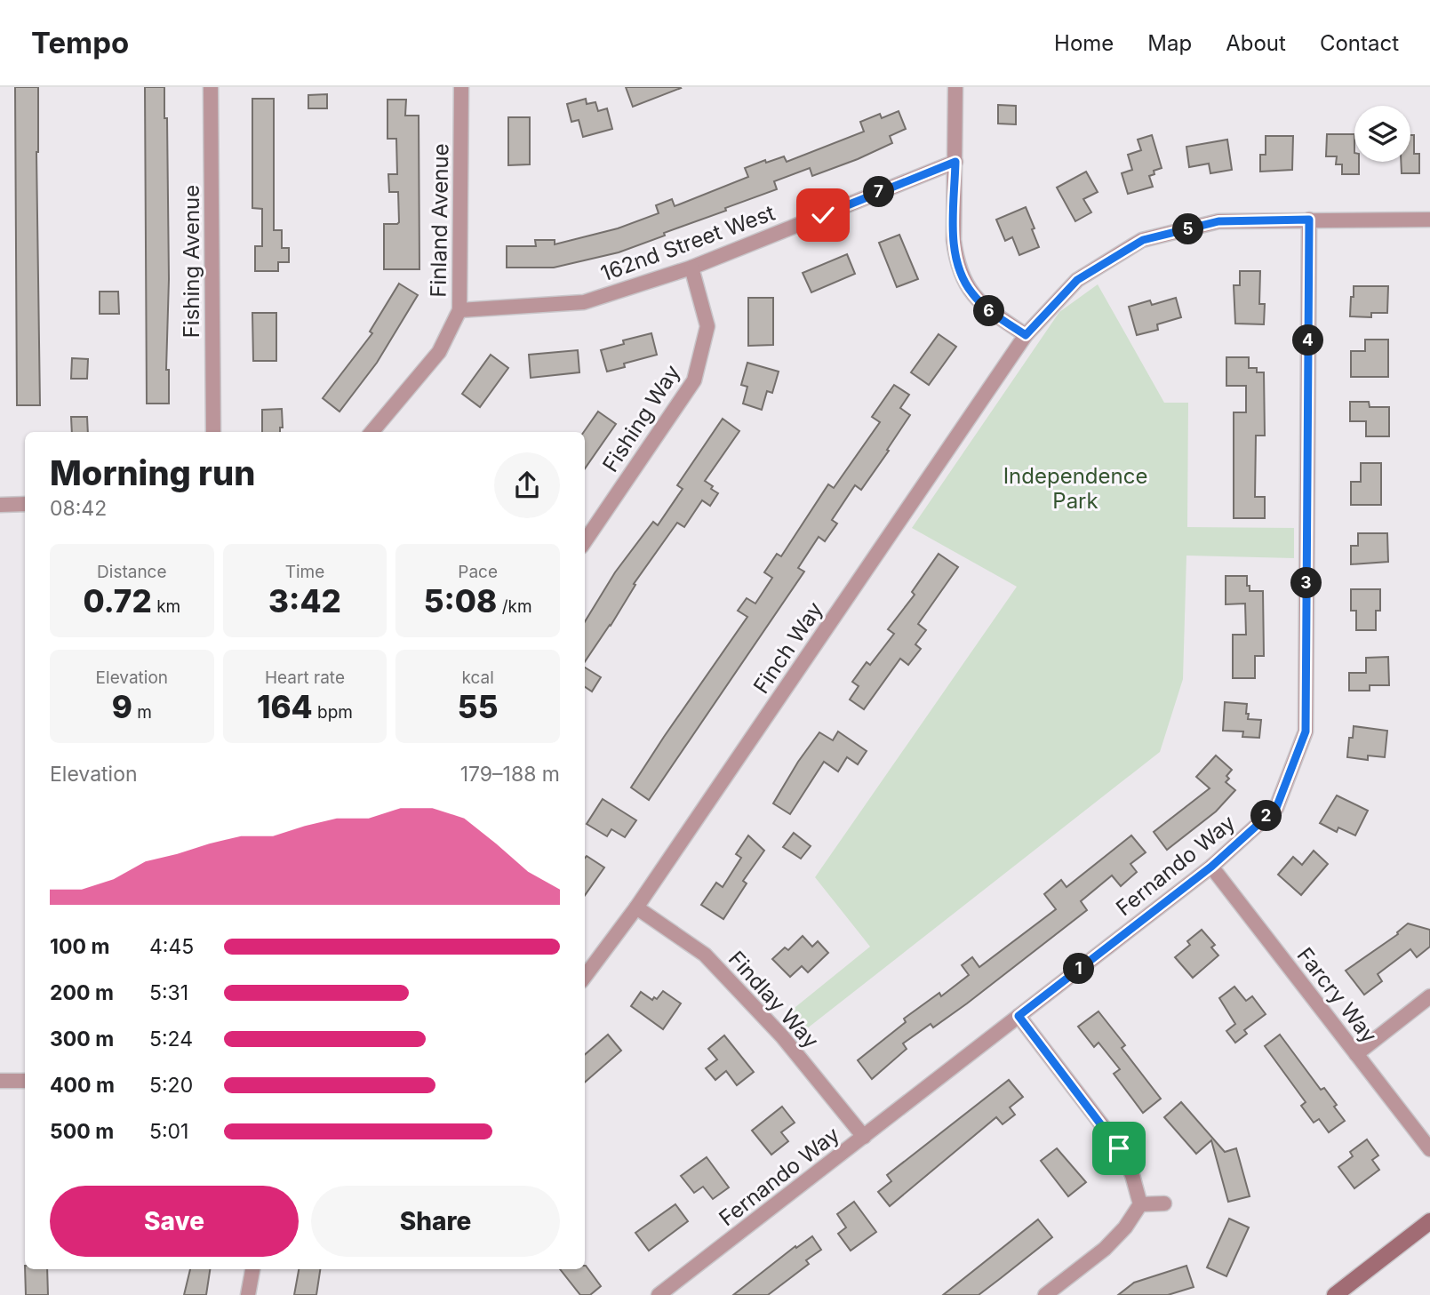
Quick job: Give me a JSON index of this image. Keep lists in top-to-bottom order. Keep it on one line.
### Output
{"streets":{"street":["Finland Avenue","162nd Street West","Fishing Avenue","Fishing Way","Finch Way","Fernando Way","Farcry Way","Findlay Way"]},"crossings":[["Finland Avenue","162nd Street West"],["162nd Street West","Fishing Way"],["Finch Way","Findlay Way"],["Fernando Way","Farcry Way"],["Fernando Way","Findlay Way"]],"parks":["Independence Park"],"page":{"header":"Tempo","nav":["Home","Map","About","Contact"],"pins":["7","5","6","4","3","2","1"],"heading":["Morning run","08:42"],"stats":[["Distance","0.72 km"],["Time","3:42"],["Pace","5:08 /km"],["Elevation","9 m"],["Heart rate","164 bpm"],["kcal","55"]],"chart":["Elevation","179–188 m"],"list":[{"name":"100 m","note":"4:45"},{"name":"200 m","note":"5:31"},{"name":"300 m","note":"5:24"},{"name":"400 m","note":"5:20"},{"name":"500 m","note":"5:01"}],"buttons":["Save","Share"]}}
